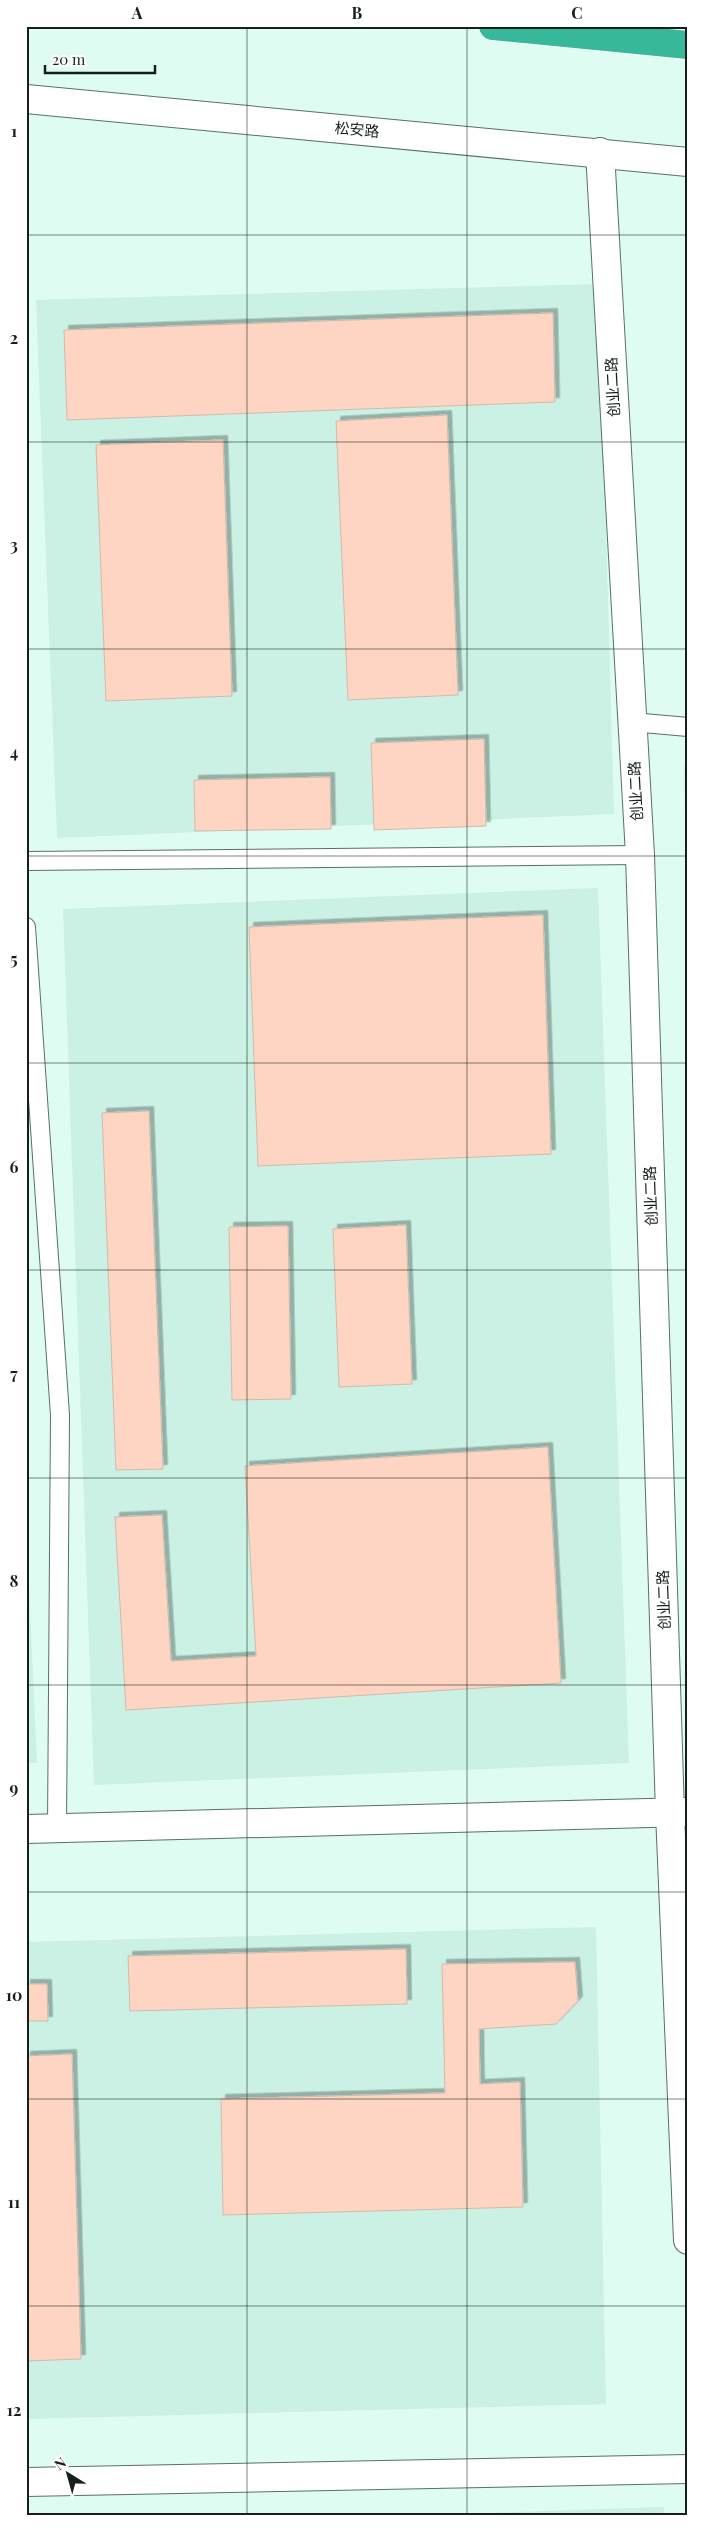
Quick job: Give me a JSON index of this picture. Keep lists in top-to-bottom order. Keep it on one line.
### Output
{"streets":{"street":["松安路","创业二路"]},"crossings":[["松安路","创业二路"]],"scale_bar":"20 m","north":"top left","grid":{"columns":["A","B","C"],"rows":["1","2","3","4","5","6","7","8","9","10","11","12"]}}
